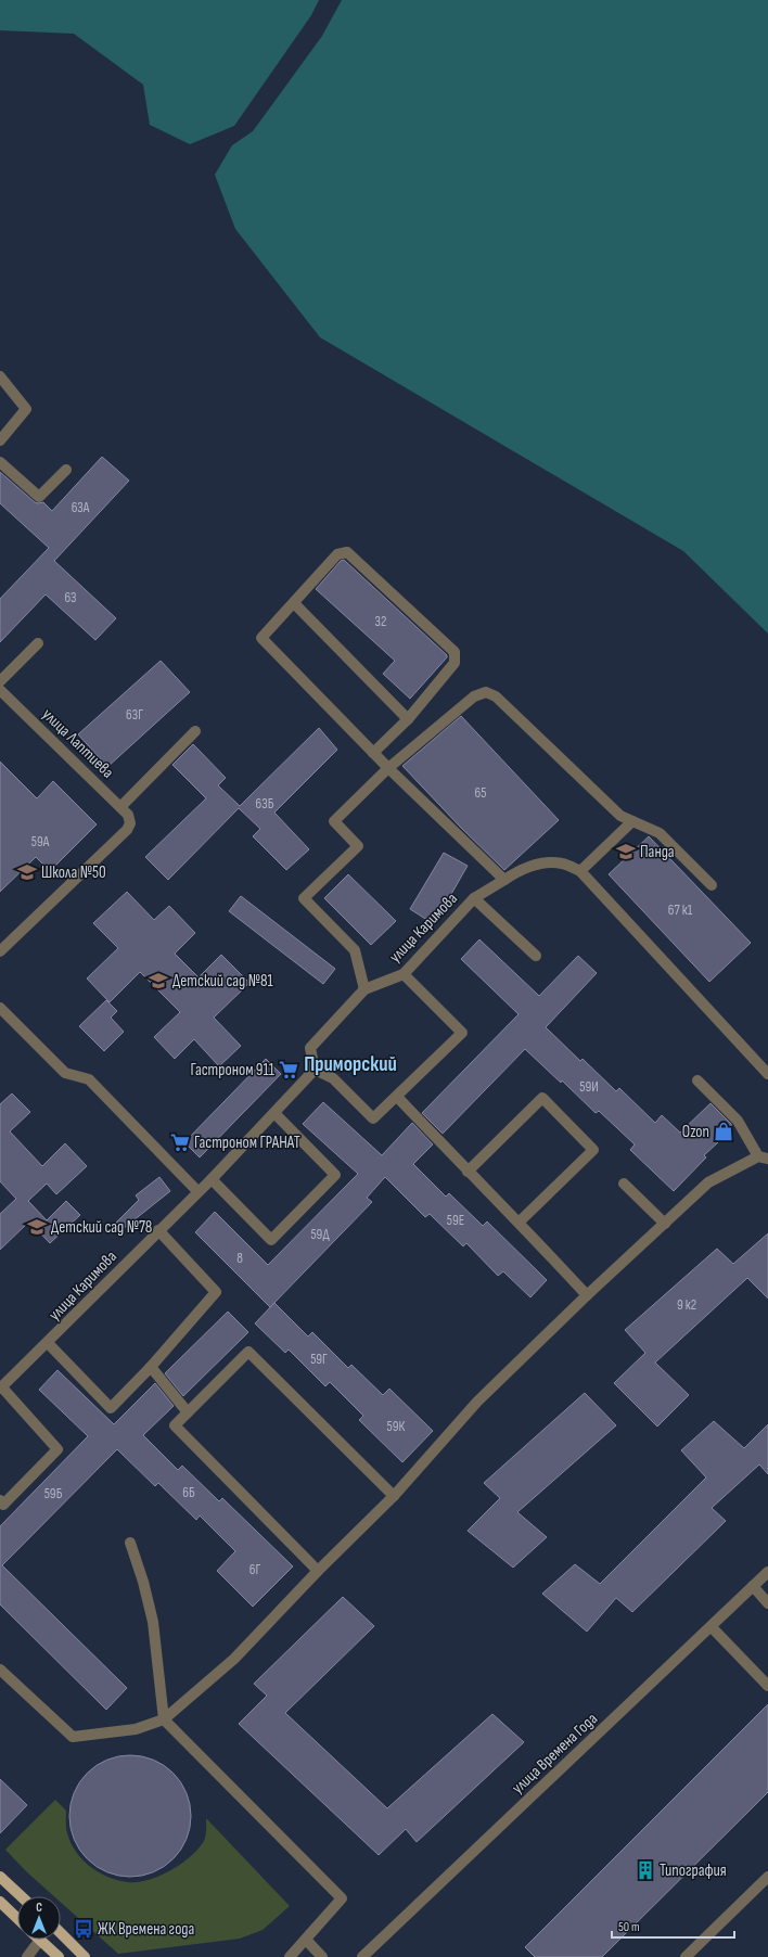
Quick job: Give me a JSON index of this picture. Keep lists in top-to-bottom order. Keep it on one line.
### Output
{"streets":{"street":["улица Лаптиева","улица Каримова","улица Времена Года"]},"districts":["Приморский"],"places":{"school or university":["Панда","Школа №50","Детский сад №81","Детский сад №78"],"supermarket":["Гастроном 911","Гастроном ГРАНАТ"],"shop":["Ozon"],"building":["Типография"],"bus stop":["ЖК Времена года"]},"house_numbers":["63А","63","32","63Г","65","63Б","59А","67 к1","59И","59Е","59Д","8","9 к2","59Г","59К","6Б","59Б","6Г"],"scale_bar":"50 m","north":"top"}
